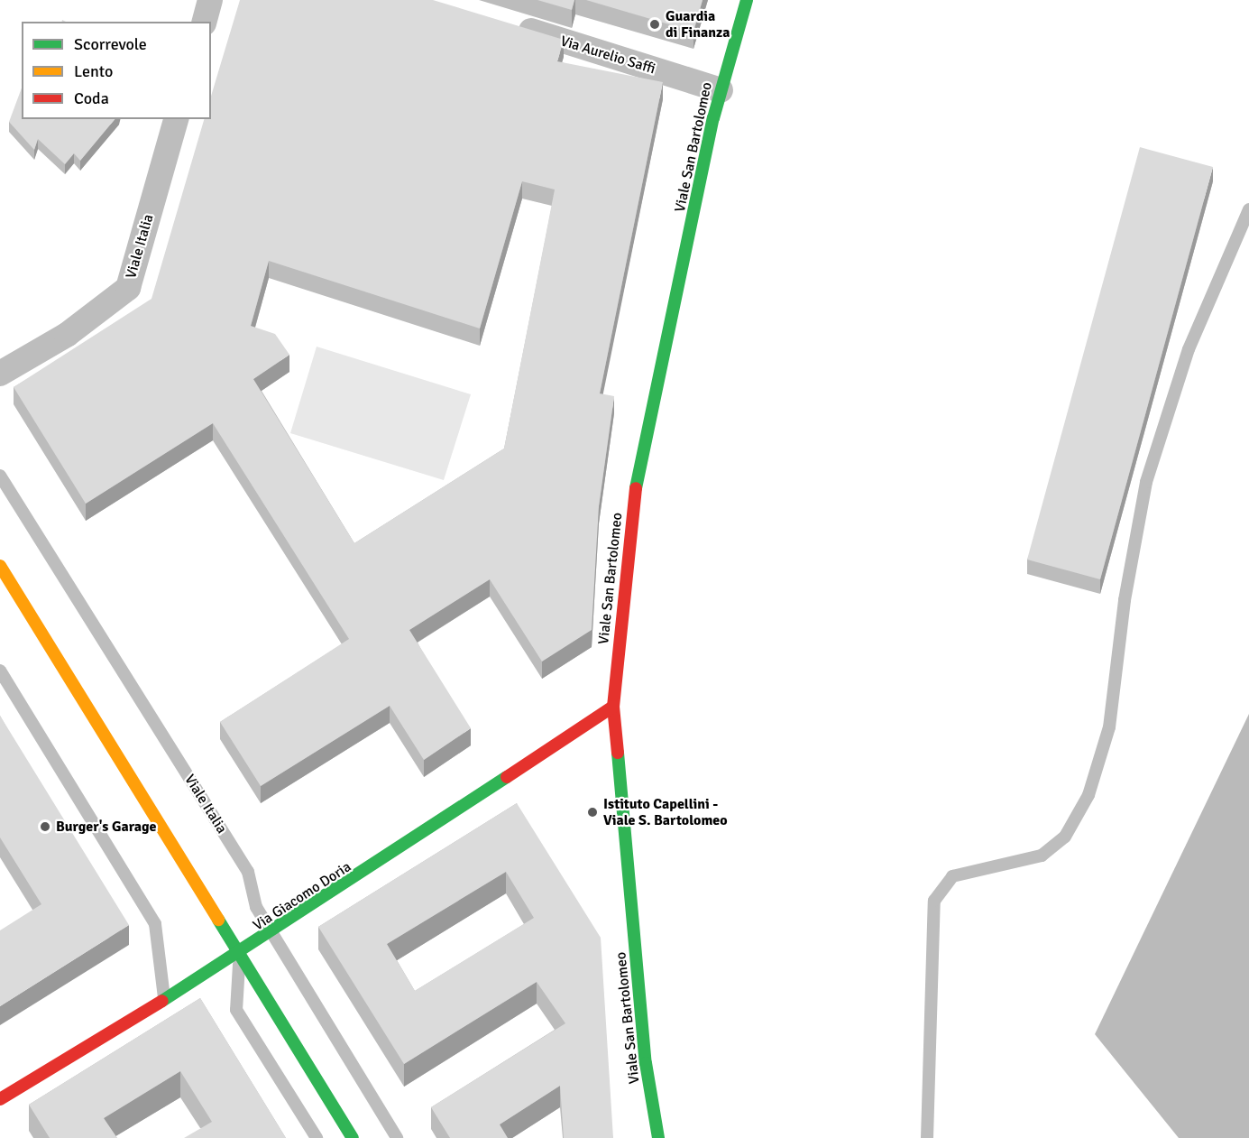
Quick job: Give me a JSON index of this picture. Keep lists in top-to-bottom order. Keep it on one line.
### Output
{"streets":{"main road":["Viale San Bartolomeo","Via Giacomo Doria"],"street":["Via Aurelio Saffi","Viale Italia"]},"crossings":[["Via Aurelio Saffi","Viale San Bartolomeo"],["Viale San Bartolomeo","Via Giacomo Doria"],["Viale Italia","Via Giacomo Doria"]],"places":["Guardia di Finanza","Istituto Capellini - Viale S. Bartolomeo","Burger's Garage"],"legend":["Scorrevole","Lento","Coda"]}
